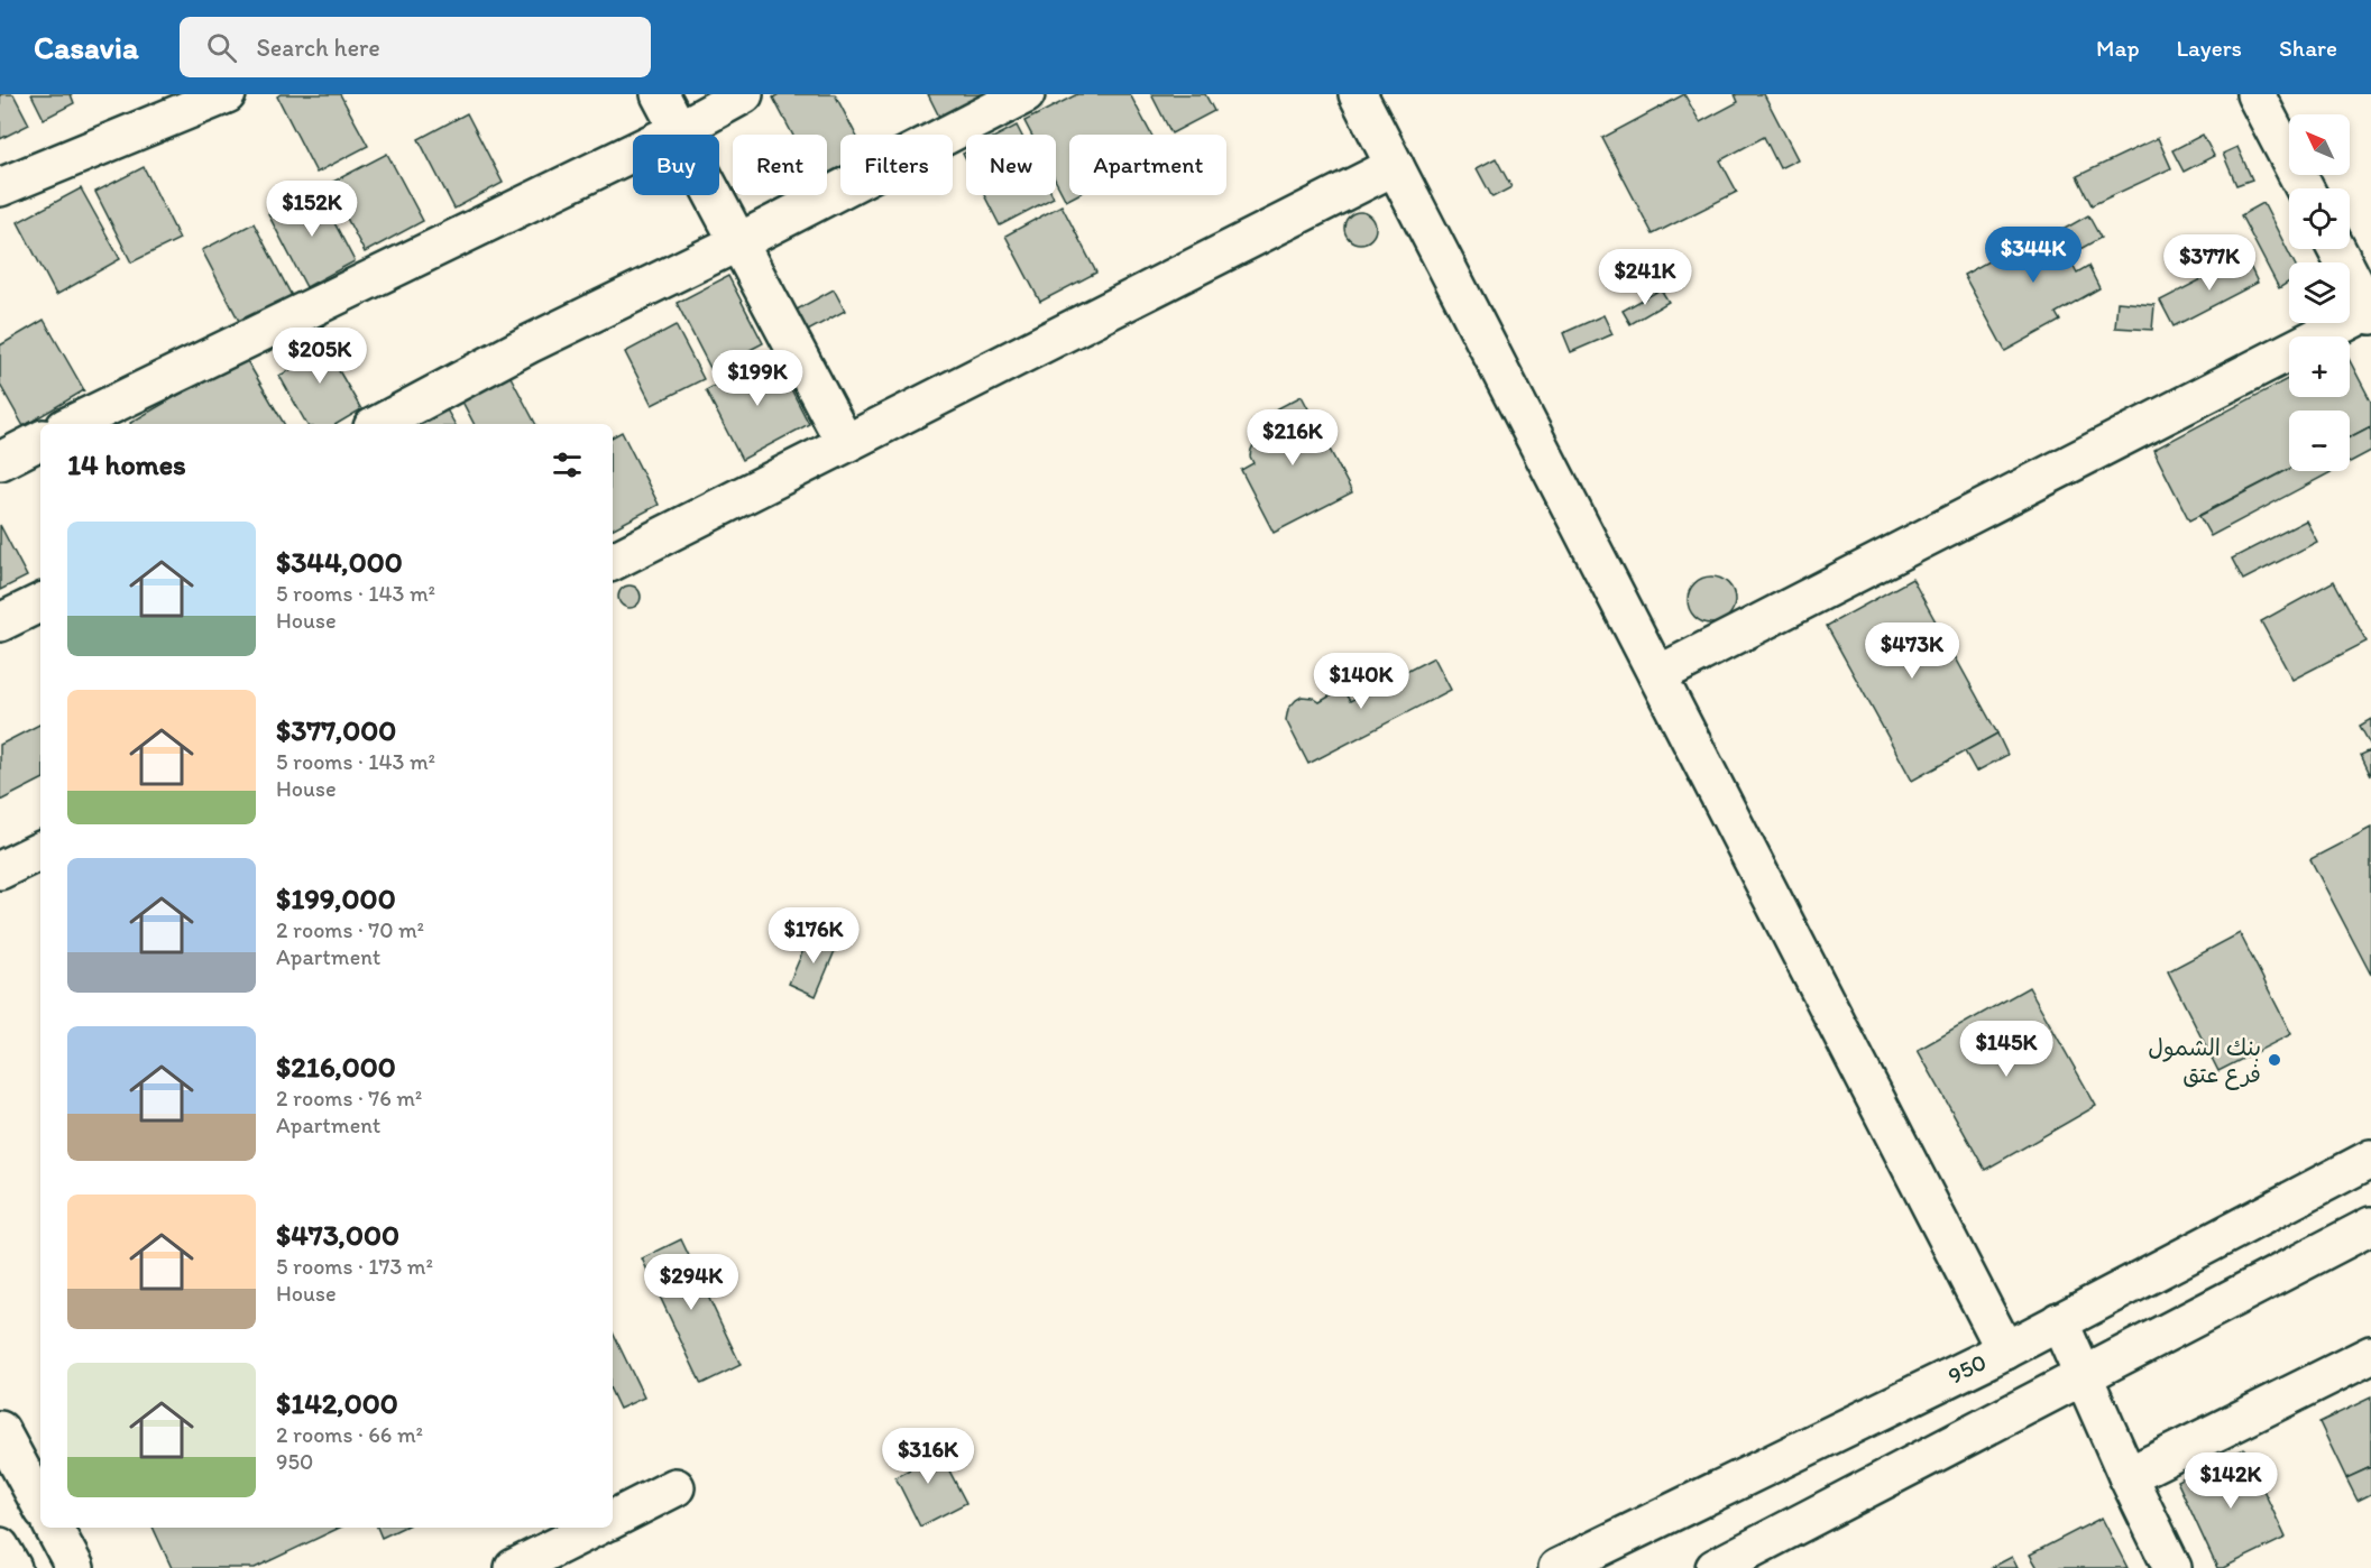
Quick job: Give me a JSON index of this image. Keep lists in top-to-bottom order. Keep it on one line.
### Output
{"streets":{"street":["950"]},"places":["بنك الشمول فرع عتق"],"north":"top left","page":{"header":"Casavia","search":"Search here","nav":["Map","Layers","Share"],"map_buttons":["+","−"],"chip":["Buy","Rent","Filters","New","Apartment"],"price":["$152K","$344K","$377K","$241K","$205K","$199K","$216K","$473K","$140K","$176K","$145K","$294K","$316K","$142K"],"heading":"14 homes","list":[{"name":"$344,000","note":"5 rooms · 143 m² · House"},{"name":"$377,000","note":"5 rooms · 143 m² · House"},{"name":"$199,000","note":"2 rooms · 70 m² · Apartment"},{"name":"$216,000","note":"2 rooms · 76 m² · Apartment"},{"name":"$473,000","note":"5 rooms · 173 m² · House"},{"name":"$142,000","note":"2 rooms · 66 m² · 950"}]}}
